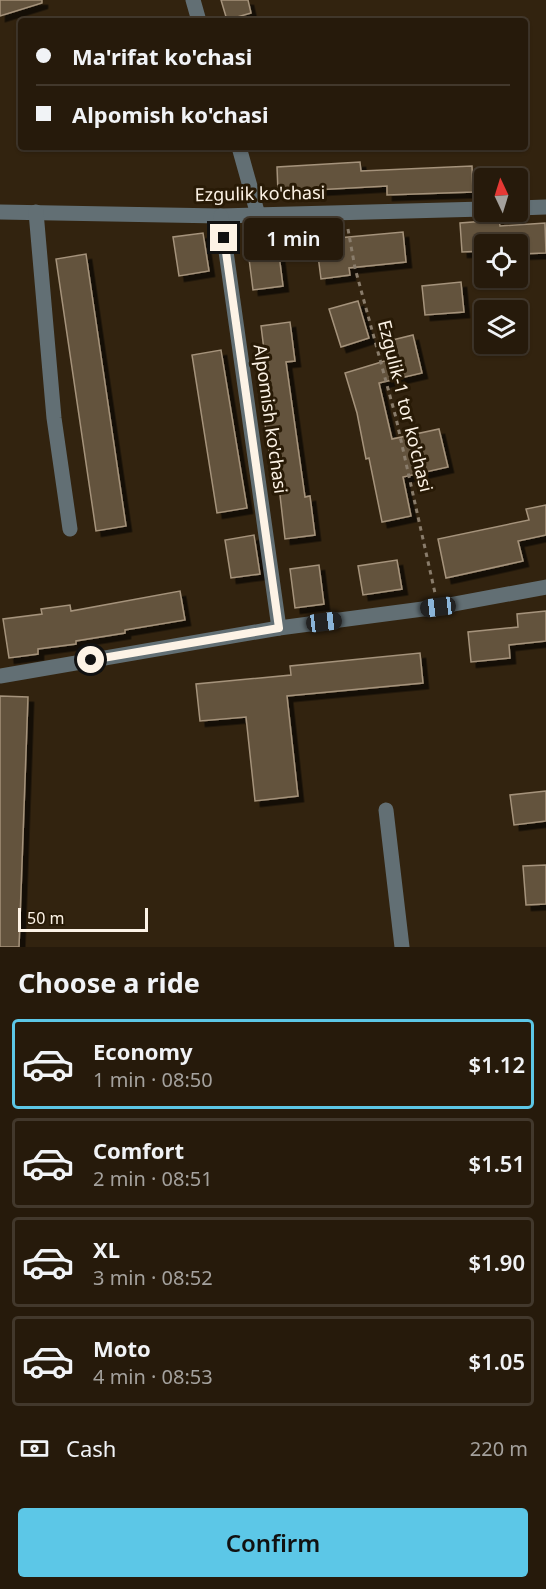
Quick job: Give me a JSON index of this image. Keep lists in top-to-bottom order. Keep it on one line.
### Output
{"streets":{"street":["Ezgulik ko'chasi","Alpomish ko'chasi"],"path":["Ezgulik-1 tor ko'chasi"]},"crossings":[["Ezgulik ko'chasi","Ezgulik-1 tor ko'chasi"],["Ezgulik ko'chasi","Alpomish ko'chasi"]],"scale_bar":"50 m","north":"top","page":{"banner":["Ma'rifat ko'chasi","Alpomish ko'chasi"],"bubble":"1 min","scale":"50 m","heading":"Choose a ride","list":[{"name":"Economy","note":"1 min · 08:50","value":"$1.12"},{"name":"Comfort","note":"2 min · 08:51","value":"$1.51"},{"name":"XL","note":"3 min · 08:52","value":"$1.90"},{"name":"Moto","note":"4 min · 08:53","value":"$1.05"}],"pay":["Cash","220 m"],"buttons":"Confirm"}}
